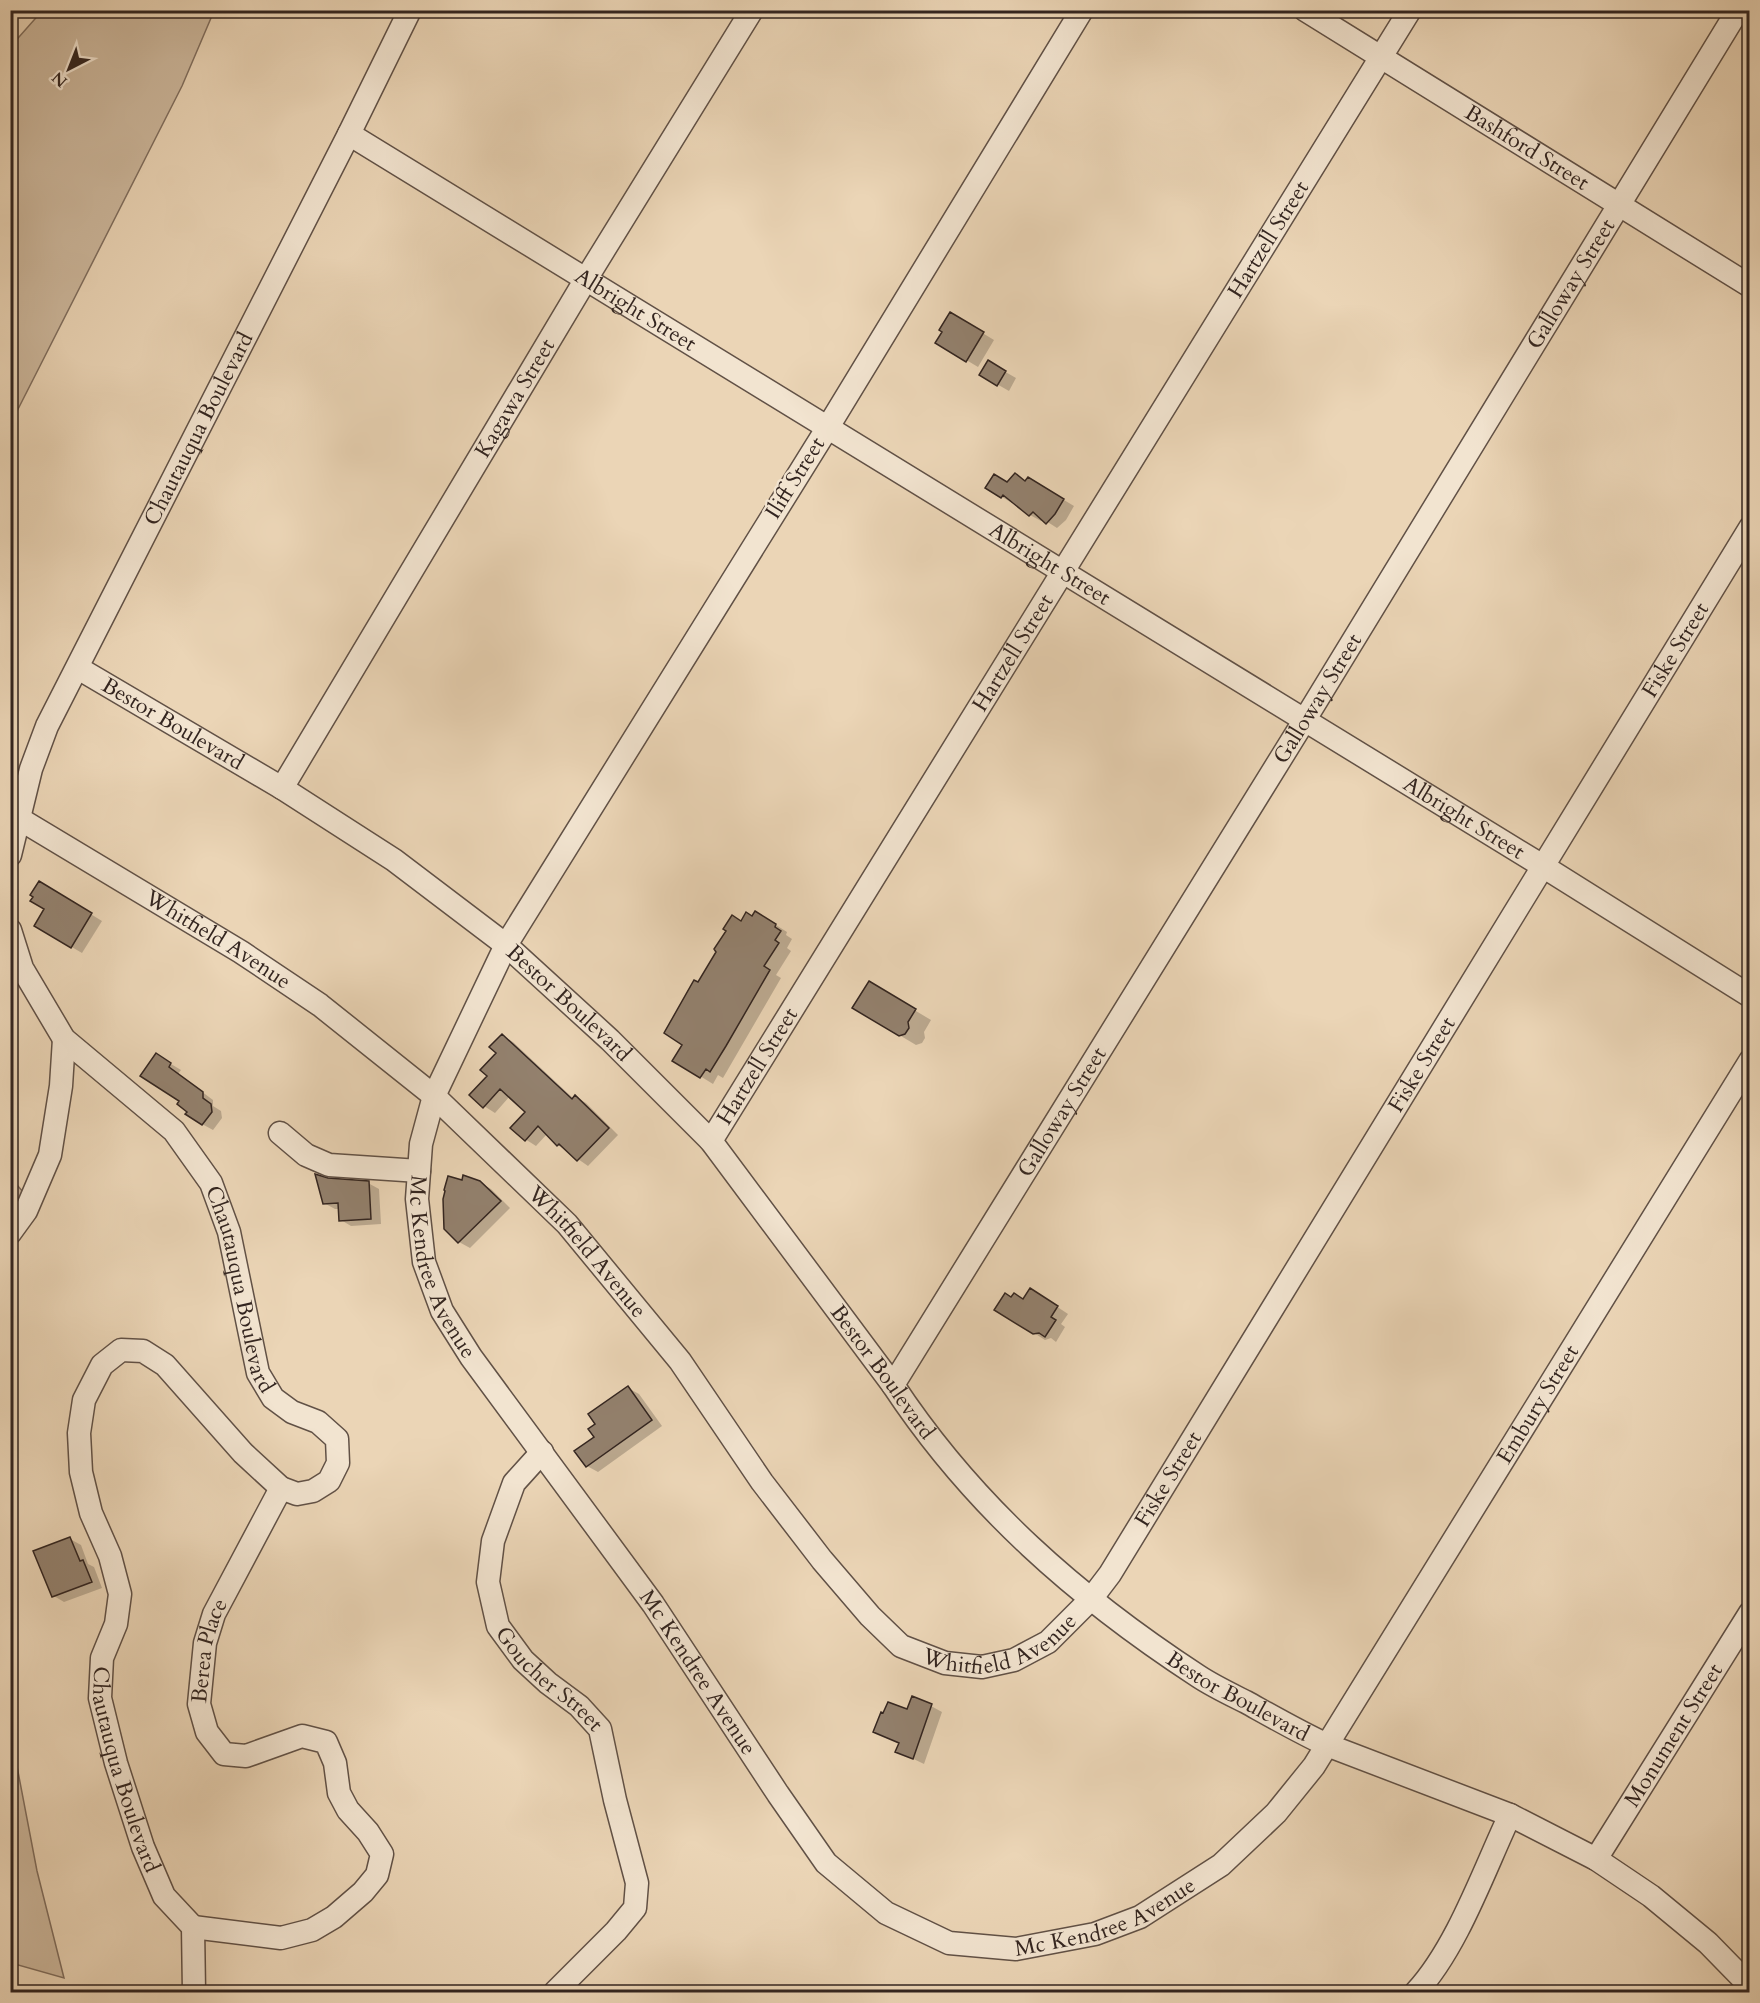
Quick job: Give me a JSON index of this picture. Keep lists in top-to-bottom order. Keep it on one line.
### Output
{"streets":{"street":["Bashford Street","Hartzell Street","Galloway Street","Albright Street","Kagawa Street","Chautauqua Boulevard","Iliff Street","Fiske Street","Bestor Boulevard","Whitfield Avenue","Mc Kendree Avenue","Embury Street","Berea Place","Goucher Street","Monument Street"]},"crossings":[["Bashford Street","Hartzell Street"],["Bashford Street","Galloway Street"],["Hartzell Street","Albright Street"],["Hartzell Street","Bestor Boulevard"],["Galloway Street","Albright Street"],["Galloway Street","Bestor Boulevard"],["Albright Street","Kagawa Street"],["Albright Street","Chautauqua Boulevard"],["Albright Street","Iliff Street"],["Albright Street","Fiske Street"],["Kagawa Street","Bestor Boulevard"],["Chautauqua Boulevard","Bestor Boulevard"],["Chautauqua Boulevard","Whitfield Avenue"],["Chautauqua Boulevard","Berea Place"],["Iliff Street","Bestor Boulevard"],["Iliff Street","Mc Kendree Avenue"],["Fiske Street","Bestor Boulevard"],["Fiske Street","Whitfield Avenue"],["Bestor Boulevard","Whitfield Avenue"],["Bestor Boulevard","Mc Kendree Avenue"],["Bestor Boulevard","Embury Street"],["Bestor Boulevard","Monument Street"],["Whitfield Avenue","Mc Kendree Avenue"],["Mc Kendree Avenue","Embury Street"],["Mc Kendree Avenue","Goucher Street"]],"north":"bottom left"}
